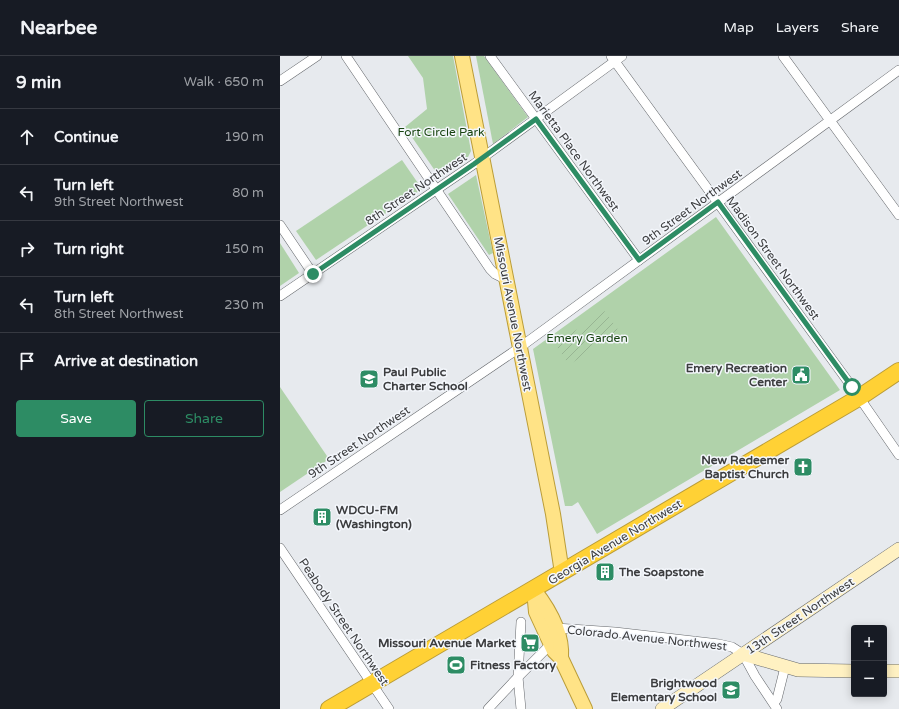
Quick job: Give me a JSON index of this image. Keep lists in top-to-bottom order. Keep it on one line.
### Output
{"streets":{"highway":["Georgia Avenue Northwest"],"main road":["Missouri Avenue Northwest"],"street":["Marietta Place Northwest","8th Street Northwest","9th Street Northwest","Madison Street Northwest","13th Street Northwest","Peabody Street Northwest","Colorado Avenue Northwest"]},"crossings":[["Marietta Place Northwest","8th Street Northwest"],["Marietta Place Northwest","9th Street Northwest"],["8th Street Northwest","Madison Street Northwest"],["8th Street Northwest","Missouri Avenue Northwest"],["9th Street Northwest","Madison Street Northwest"],["9th Street Northwest","Missouri Avenue Northwest"],["Madison Street Northwest","Georgia Avenue Northwest"],["Missouri Avenue Northwest","Georgia Avenue Northwest"],["Georgia Avenue Northwest","Peabody Street Northwest"],["13th Street Northwest","Colorado Avenue Northwest"]],"parks":["Fort Circle Park","Emery Garden"],"places":{"public building":["Emery Recreation Center"],"school or university":["Paul Public Charter School","Brightwood Elementary School"],"church":["New Redeemer Baptist Church"],"building":["WDCU-FM (Washington)","The Soapstone"],"supermarket":["Missouri Avenue Market"],"sports":["Fitness Factory"]},"page":{"header":"Nearbee","nav":["Map","Layers","Share"],"heading":["9 min","Walk · 650 m"],"list":[["Continue","190 m"],["Turn left","9th Street Northwest","80 m"],["Turn right","150 m"],["Turn left","8th Street Northwest","230 m"],"Arrive at destination"],"buttons":["Save","Share"],"map_buttons":["+","−"]}}
